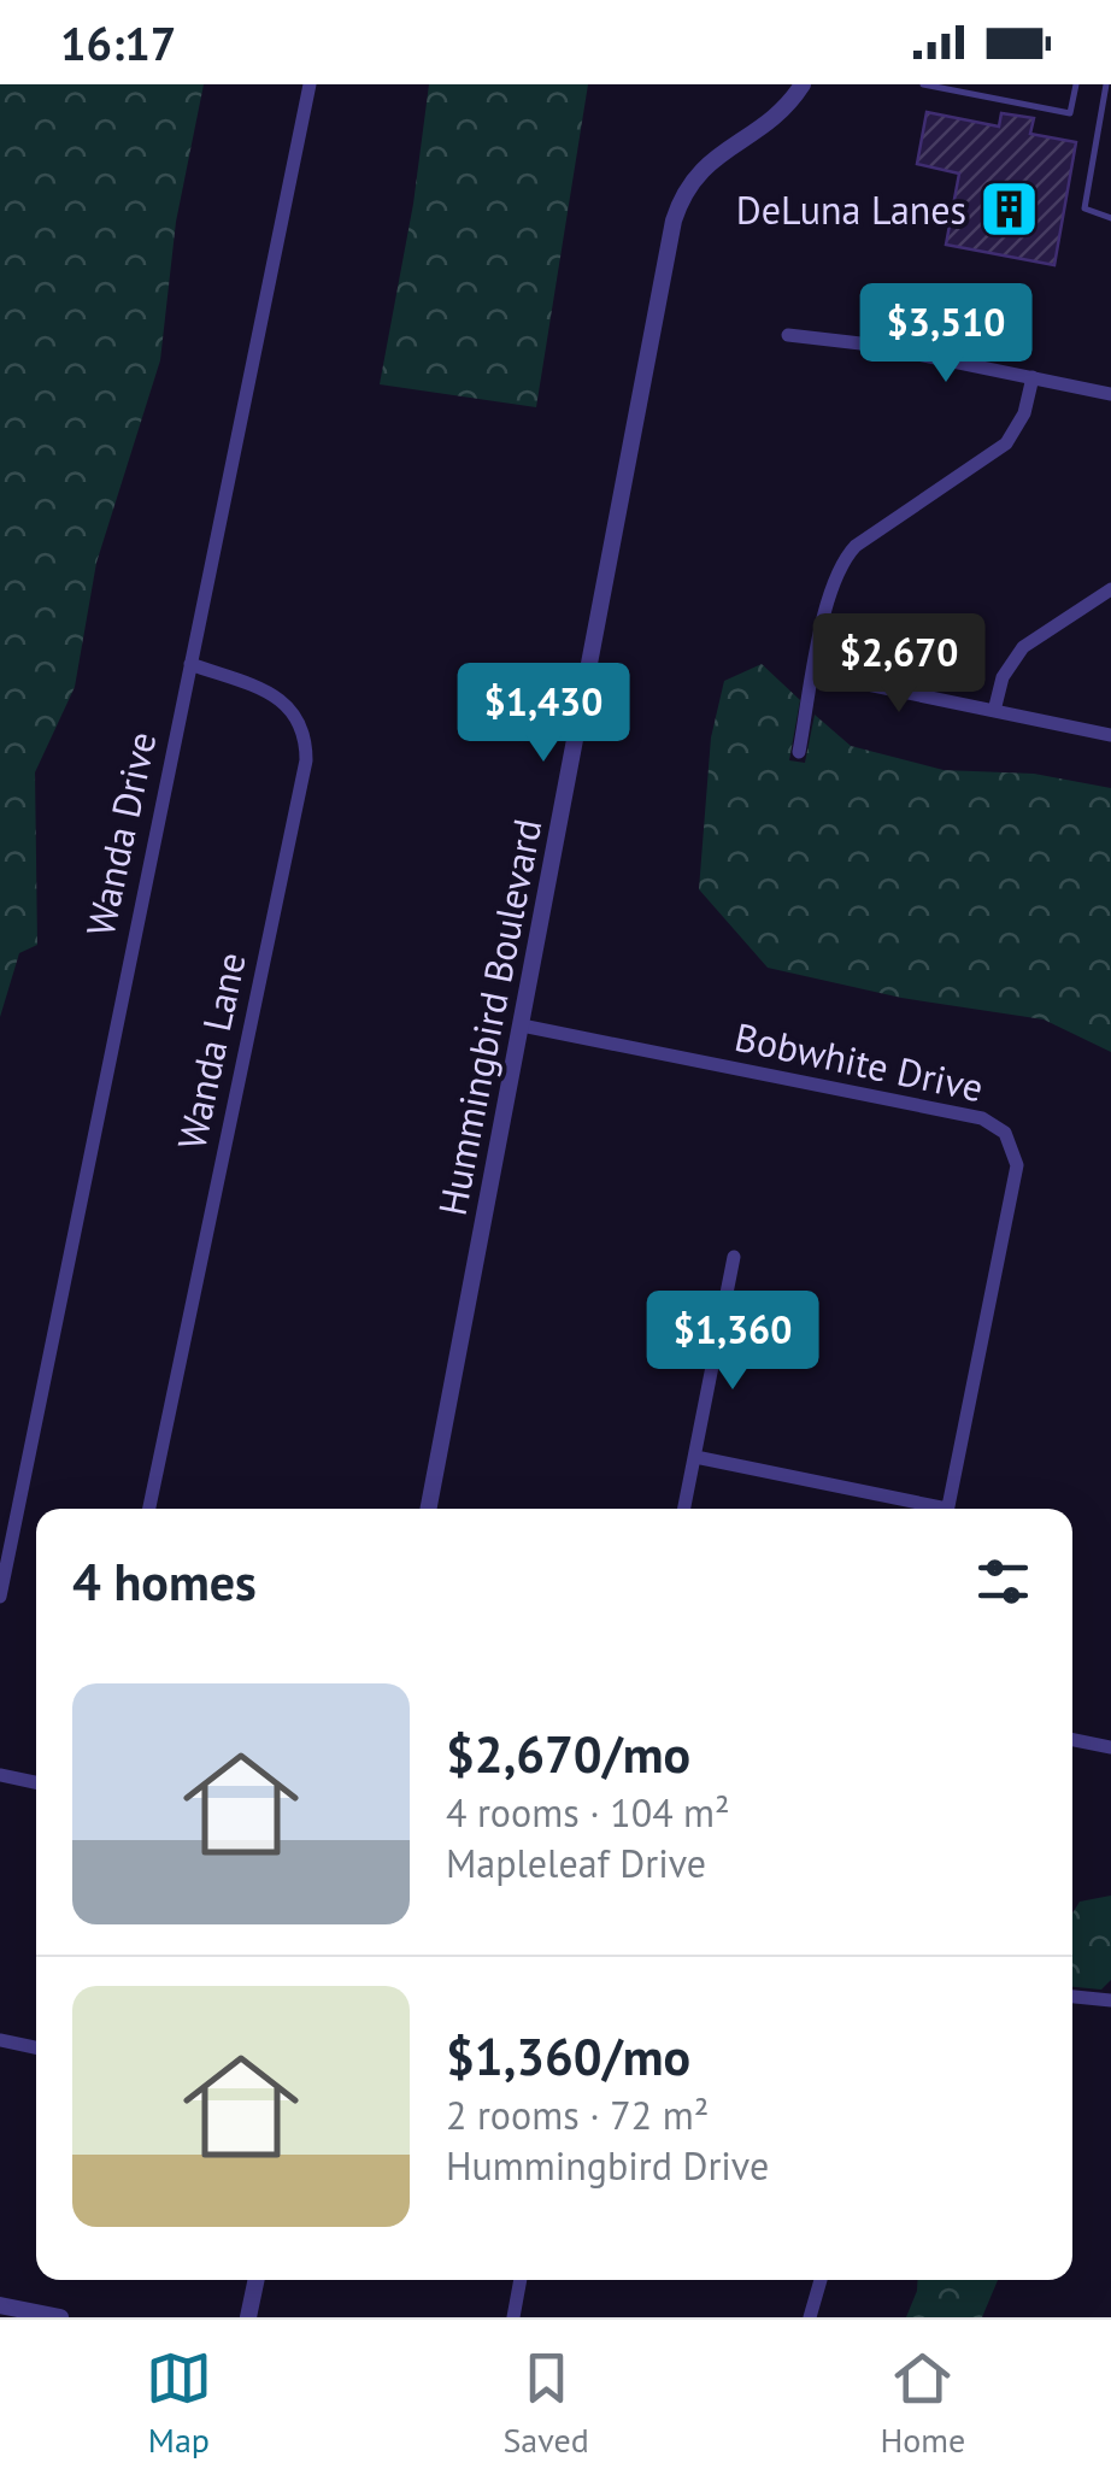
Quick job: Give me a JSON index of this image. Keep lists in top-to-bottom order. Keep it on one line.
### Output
{"streets":{"street":["Wanda Drive","Hummingbird Boulevard","Wanda Lane","Bobwhite Drive"]},"crossings":[["Wanda Drive","Wanda Lane"],["Hummingbird Boulevard","Bobwhite Drive"]],"places":{"building":["DeLuna Lanes"]},"page":{"status":"16:17","price":["$3,510","$2,670","$1,430","$1,360"],"heading":"4 homes","list":[{"name":"$2,670/mo","note":"4 rooms · 104 m² · Mapleleaf Drive"},{"name":"$1,360/mo","note":"2 rooms · 72 m² · Hummingbird Drive"}],"tabs":["Map","Saved","Home"]}}
